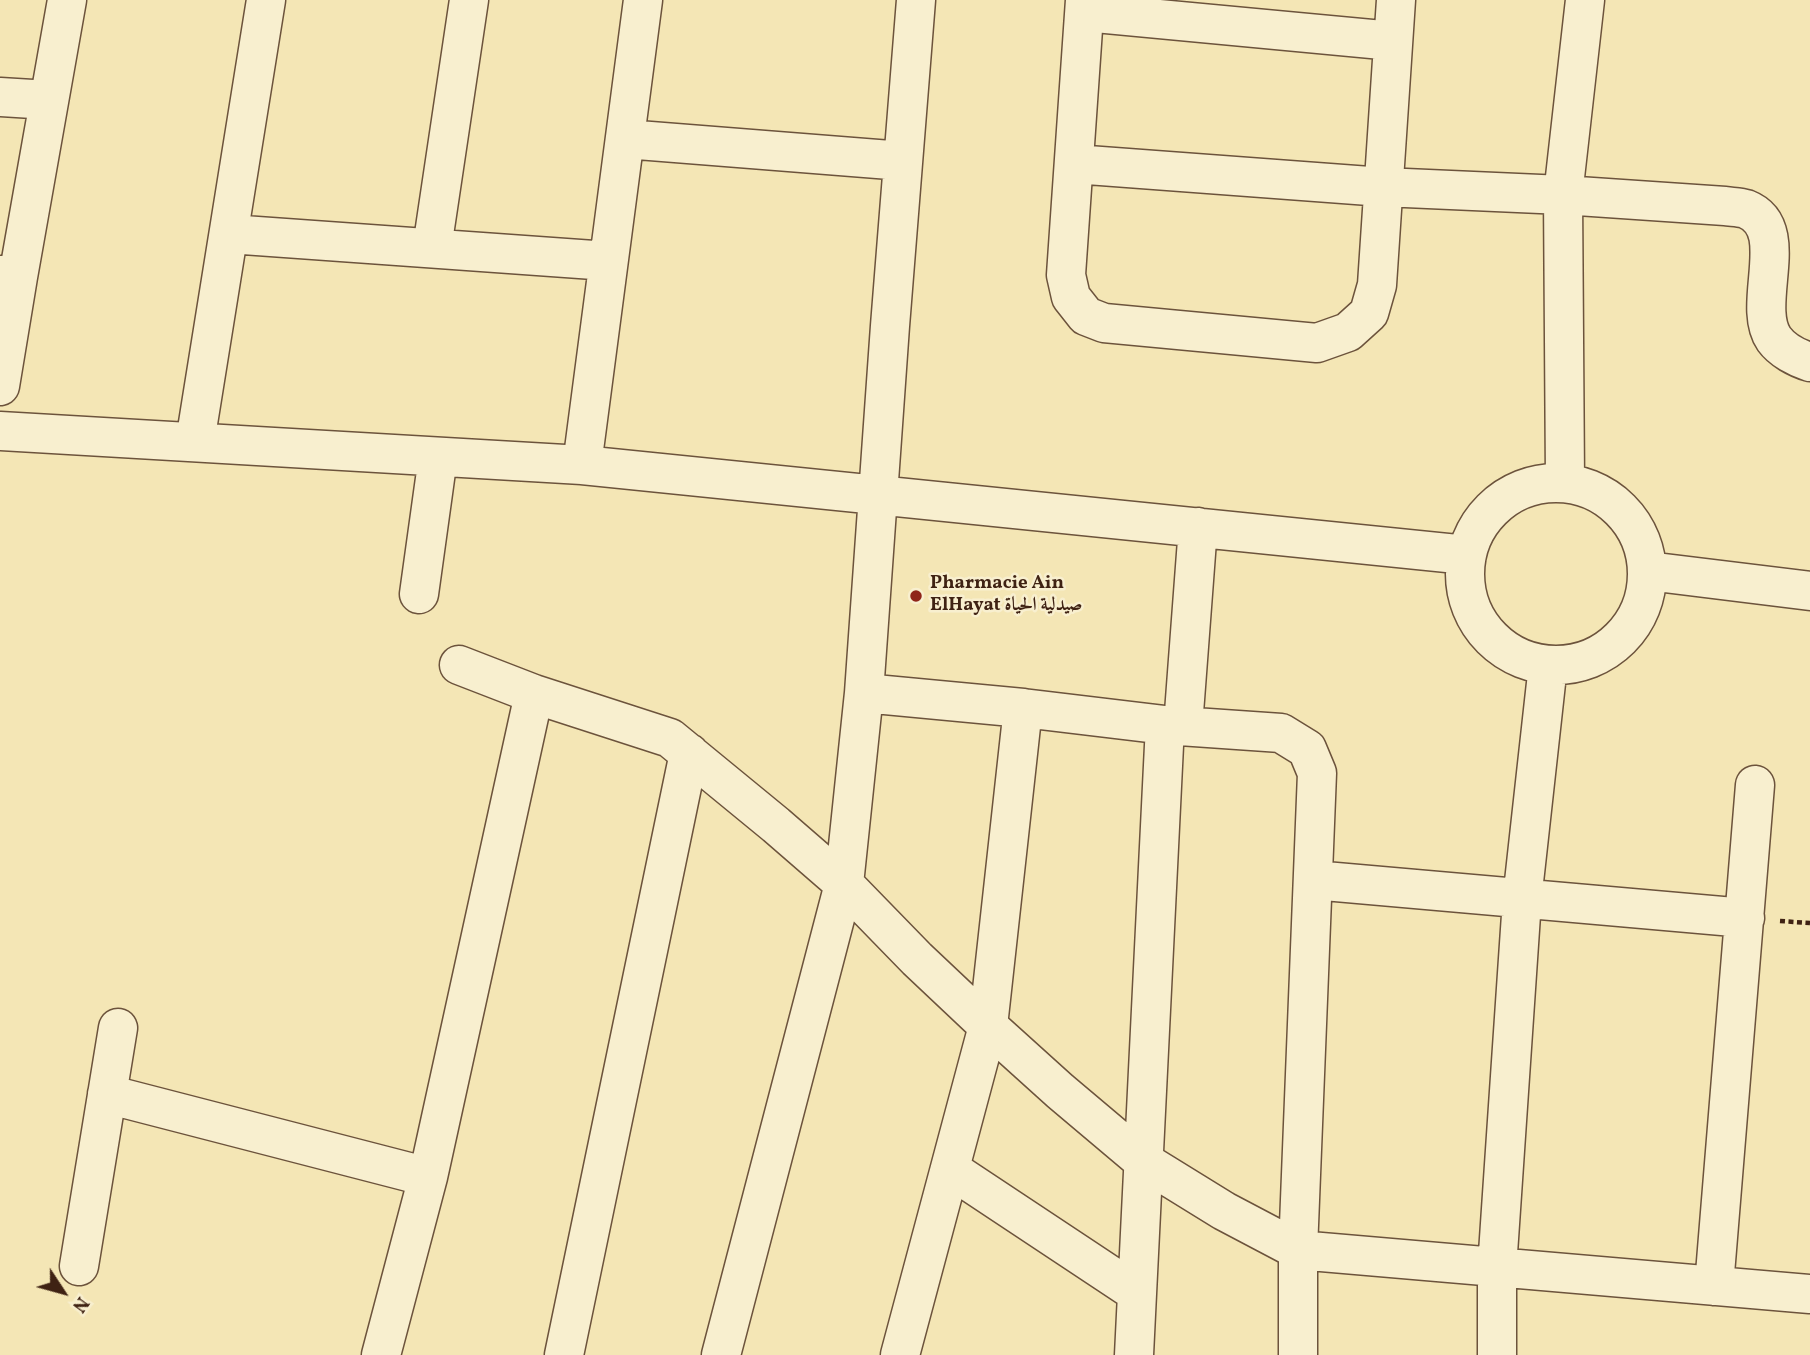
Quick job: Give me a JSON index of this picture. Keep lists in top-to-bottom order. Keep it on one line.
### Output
{"places":["Pharmacie Ain ElHayat صيدلية الحياة"],"north":"bottom right"}
